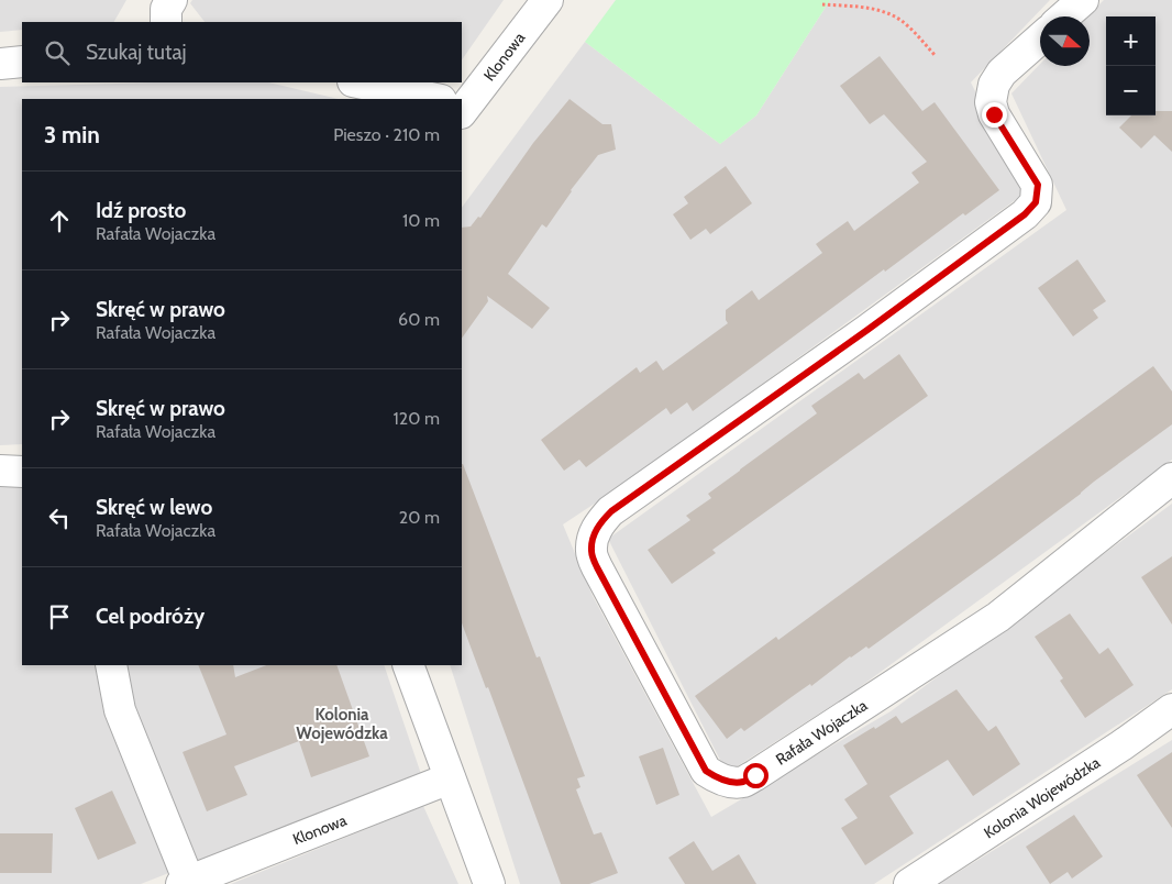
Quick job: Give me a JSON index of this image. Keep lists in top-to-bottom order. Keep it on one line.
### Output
{"streets":{"street":["Klonowa","Rafała Wojaczka","Kolonia Wojewódzka"]},"districts":["Kolonia Wojewódzka"],"north":"right","page":{"map_buttons":["+","−"],"search":"Szukaj tutaj","heading":["3 min","Pieszo · 210 m"],"list":[["Idź prosto","Rafała Wojaczka","10 m"],["Skręć w prawo","Rafała Wojaczka","60 m"],["Skręć w prawo","Rafała Wojaczka","120 m"],["Skręć w lewo","Rafała Wojaczka","20 m"],"Cel podróży"]}}
